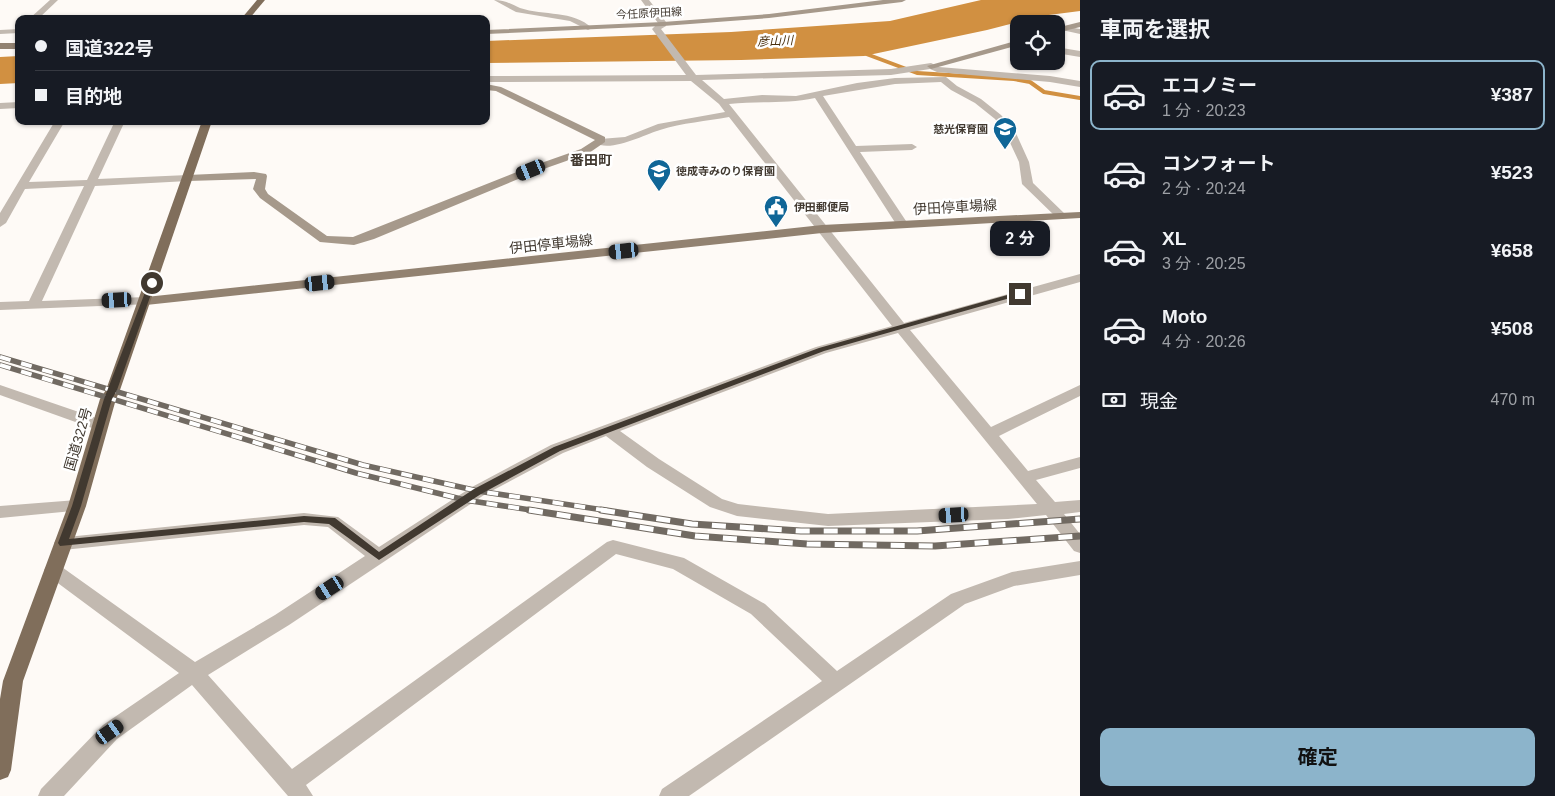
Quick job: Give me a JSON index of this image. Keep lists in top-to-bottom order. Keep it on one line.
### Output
{"streets":{"highway":["国道322号"],"main road":["伊田停車場線"],"street":["今任原伊田線"]},"crossings":[["伊田停車場線","国道322号"]],"districts":["番田町"],"water":["彦山川"],"places":{"school or university":["慈光保育園","徳成寺みのり保育園"],"public building":["伊田郵便局"]},"page":{"heading":"車両を選択","banner":["国道322号","目的地"],"list":[{"name":"エコノミー","note":"1 分 · 20:23","value":"¥387"},{"name":"コンフォート","note":"2 分 · 20:24","value":"¥523"},{"name":"XL","note":"3 分 · 20:25","value":"¥658"},{"name":"Moto","note":"4 分 · 20:26","value":"¥508"}],"bubble":"2 分","pay":["現金","470 m"],"buttons":"確定"}}
